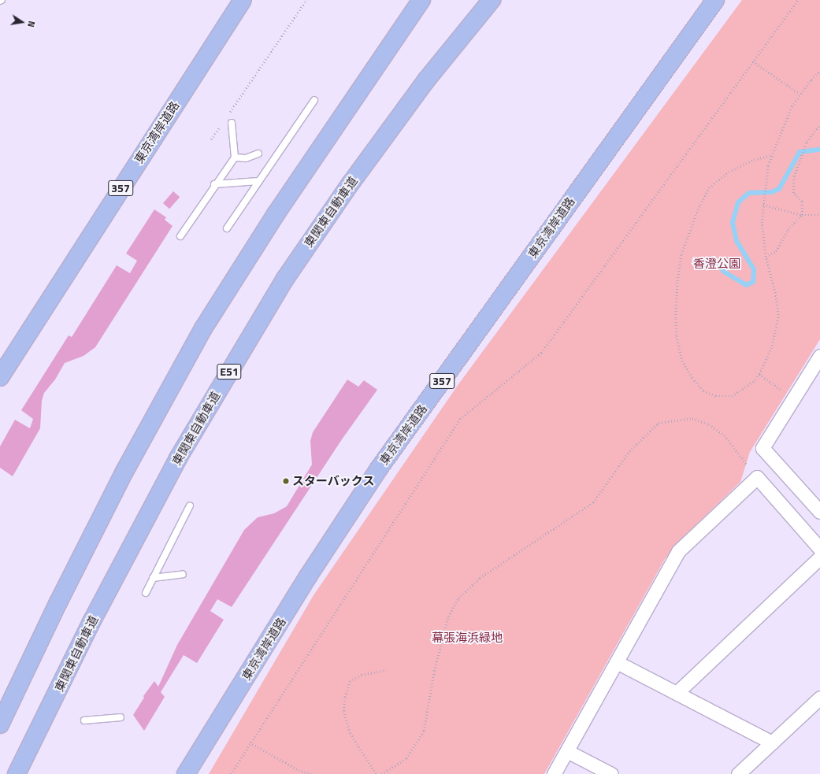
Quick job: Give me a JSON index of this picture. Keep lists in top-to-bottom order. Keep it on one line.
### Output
{"streets":{"highway":["東京湾岸道路","357","東関東自動車道","E51"]},"parks":["香澄公園","幕張海浜緑地"],"places":["スターバックス"],"north":"right"}
